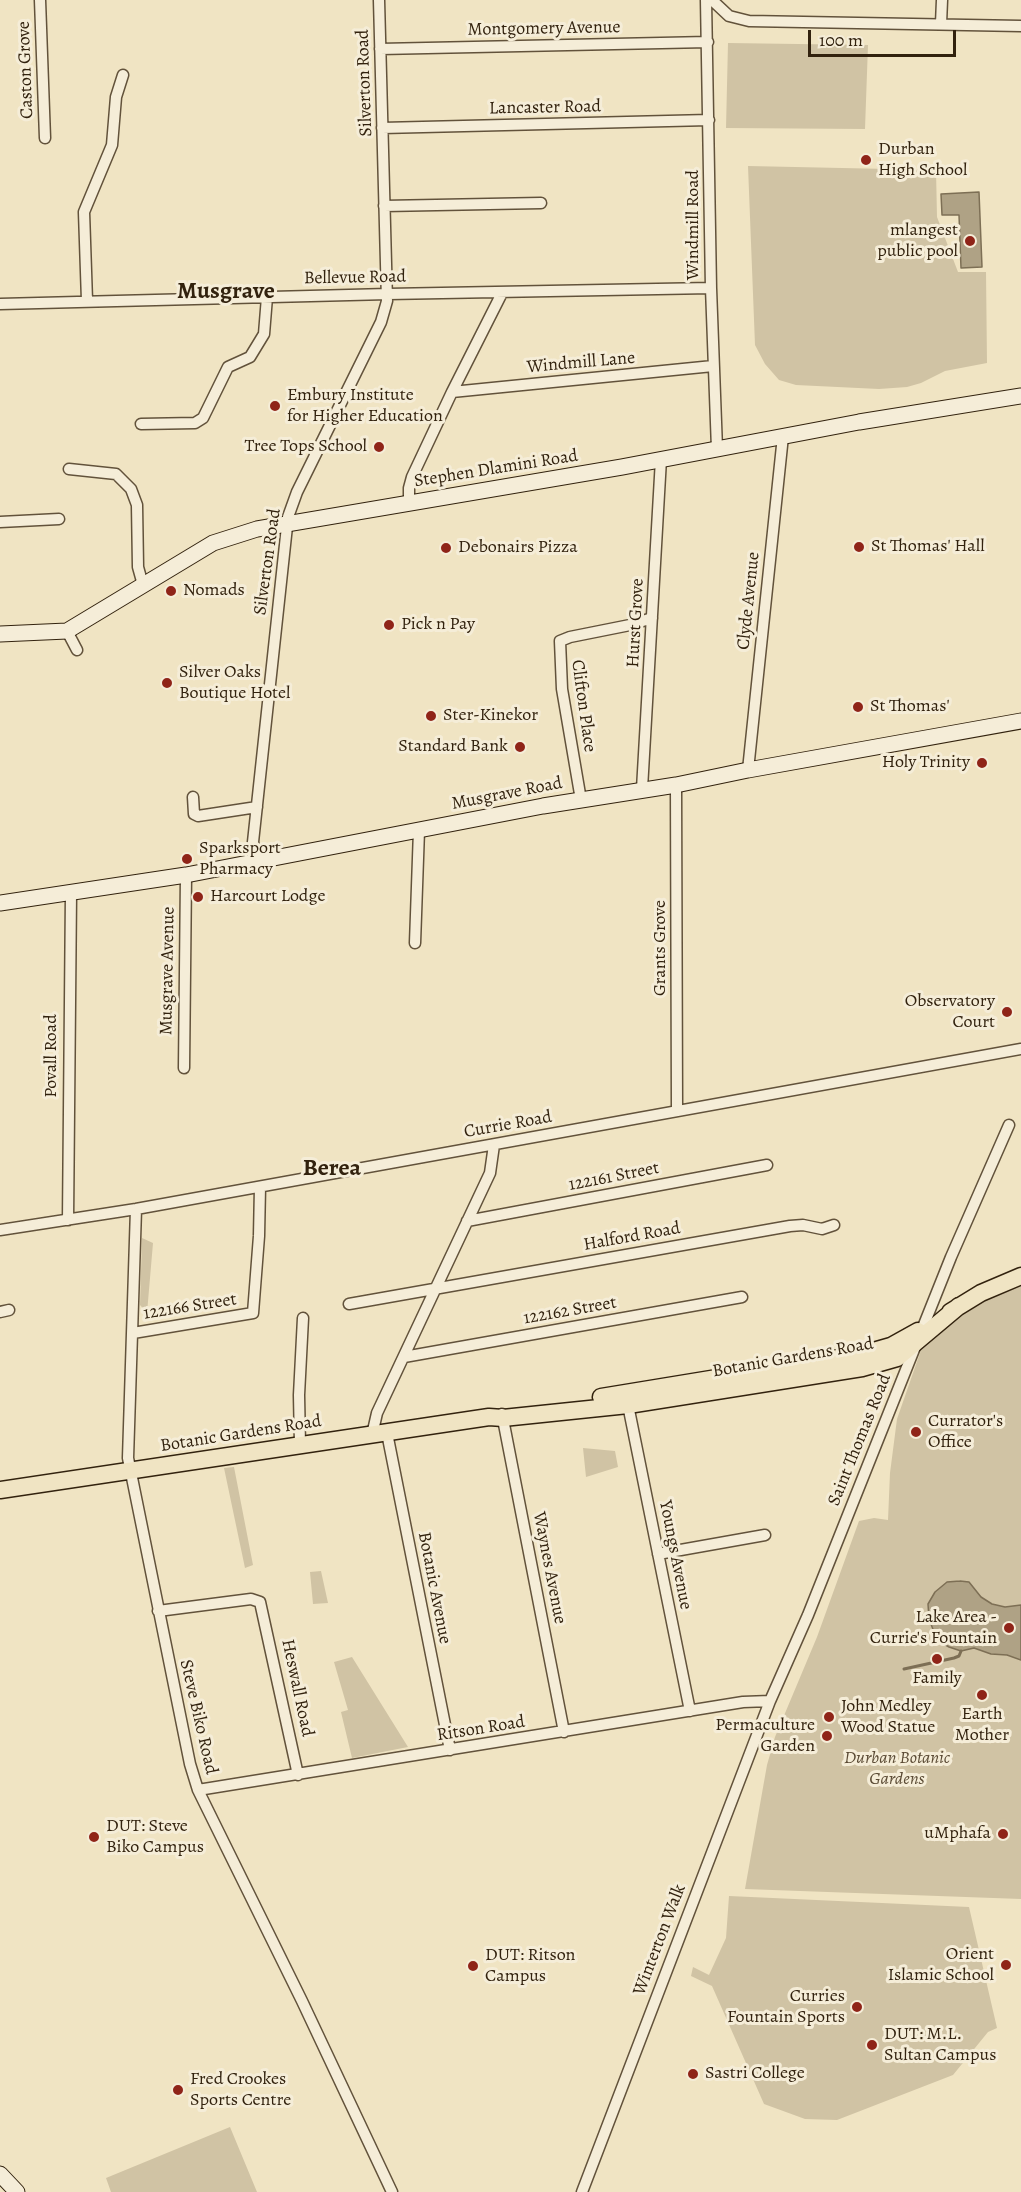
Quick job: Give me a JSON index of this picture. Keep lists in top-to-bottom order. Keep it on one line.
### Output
{"streets":{"main road":["Stephen Dlamini Road","Musgrave Road","Botanic Gardens Road"],"street":["Montgomery Avenue","Caston Grove","Silverton Road","Lancaster Road","Windmill Road","Bellevue Road","Windmill Lane","Clyde Avenue","Hurst Grove","Clifton Place","Grants Grove","Musgrave Avenue","Povall Road","Currie Road","122161 Street","Halford Road","122166 Street","122162 Street","Saint Thomas Road","Youngs Avenue","Waynes Avenue","Botanic Avenue","Heswall Road","Steve Biko Road","Ritson Road","Winterton Walk"]},"crossings":[["Montgomery Avenue","Silverton Road"],["Montgomery Avenue","Windmill Road"],["Silverton Road","Lancaster Road"],["Silverton Road","Bellevue Road"],["Silverton Road","Stephen Dlamini Road"],["Silverton Road","Musgrave Road"],["Lancaster Road","Windmill Road"],["Windmill Road","Bellevue Road"],["Windmill Road","Windmill Lane"],["Windmill Road","Stephen Dlamini Road"],["Stephen Dlamini Road","Clyde Avenue"],["Stephen Dlamini Road","Hurst Grove"],["Clyde Avenue","Musgrave Road"],["Hurst Grove","Clifton Place"],["Hurst Grove","Musgrave Road"],["Clifton Place","Musgrave Road"],["Musgrave Road","Grants Grove"],["Musgrave Road","Musgrave Avenue"],["Musgrave Road","Povall Road"],["Grants Grove","Currie Road"],["Povall Road","Currie Road"],["Currie Road","122166 Street"],["Currie Road","Botanic Avenue"],["Currie Road","Steve Biko Road"],["122161 Street","Botanic Avenue"],["Halford Road","Botanic Avenue"],["122166 Street","Steve Biko Road"],["122162 Street","Botanic Avenue"],["Botanic Gardens Road","Saint Thomas Road"],["Botanic Gardens Road","Youngs Avenue"],["Botanic Gardens Road","Waynes Avenue"],["Botanic Gardens Road","Botanic Avenue"],["Botanic Gardens Road","Steve Biko Road"],["Saint Thomas Road","Ritson Road"],["Saint Thomas Road","Winterton Walk"],["Youngs Avenue","Ritson Road"],["Waynes Avenue","Ritson Road"],["Botanic Avenue","Ritson Road"],["Heswall Road","Steve Biko Road"],["Heswall Road","Ritson Road"],["Steve Biko Road","Ritson Road"],["Ritson Road","Winterton Walk"]],"districts":["Musgrave","Berea"],"parks":["Durban Botanic Gardens"],"places":["Durban High School","mlangest public pool","Embury Institute for Higher Education","Tree Tops School","St Thomas' Hall","Debonairs Pizza","Nomads","Pick n Pay","Silver Oaks Boutique Hotel","St Thomas'","Ster-Kinekor","Standard Bank","Holy Trinity","Sparksport Pharmacy","Harcourt Lodge","Observatory Court","Currator's Office","Lake Area - Currie's Fountain","Family","Earth Mother","John Medley Wood Statue","Permaculture Garden","uMphafa","DUT: Steve Biko Campus","Orient Islamic School","DUT: Ritson Campus","Curries Fountain Sports","DUT: M.L. Sultan Campus","Sastri College","Fred Crookes Sports Centre"],"scale_bar":"100 m"}
